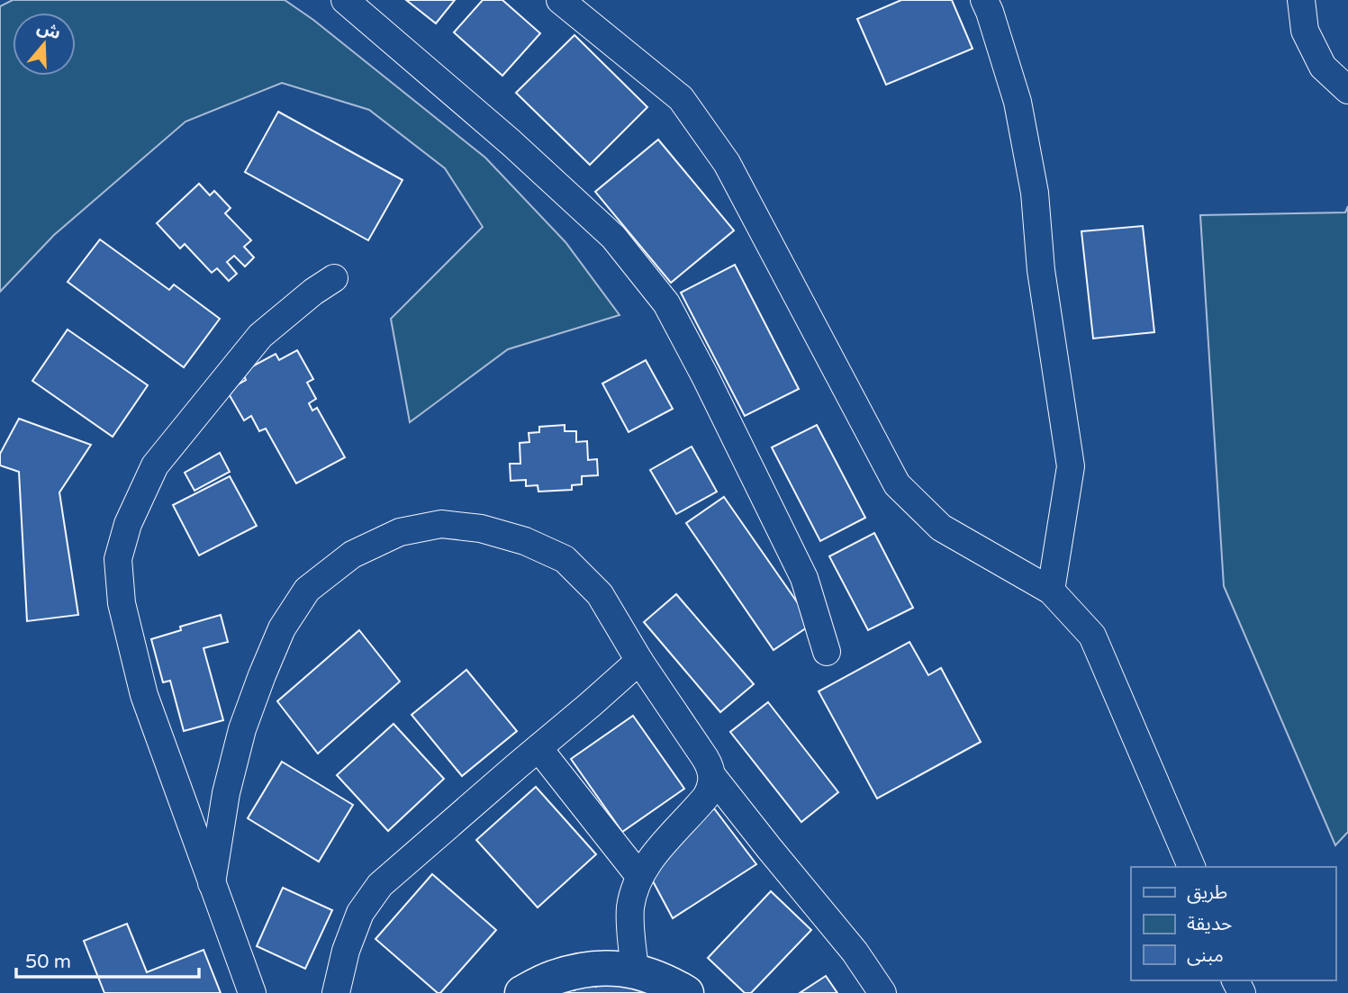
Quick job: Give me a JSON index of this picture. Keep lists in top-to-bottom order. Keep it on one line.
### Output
{"legend":["طريق","حديقة","مبنى"],"scale_bar":"50 m","north":"top"}
